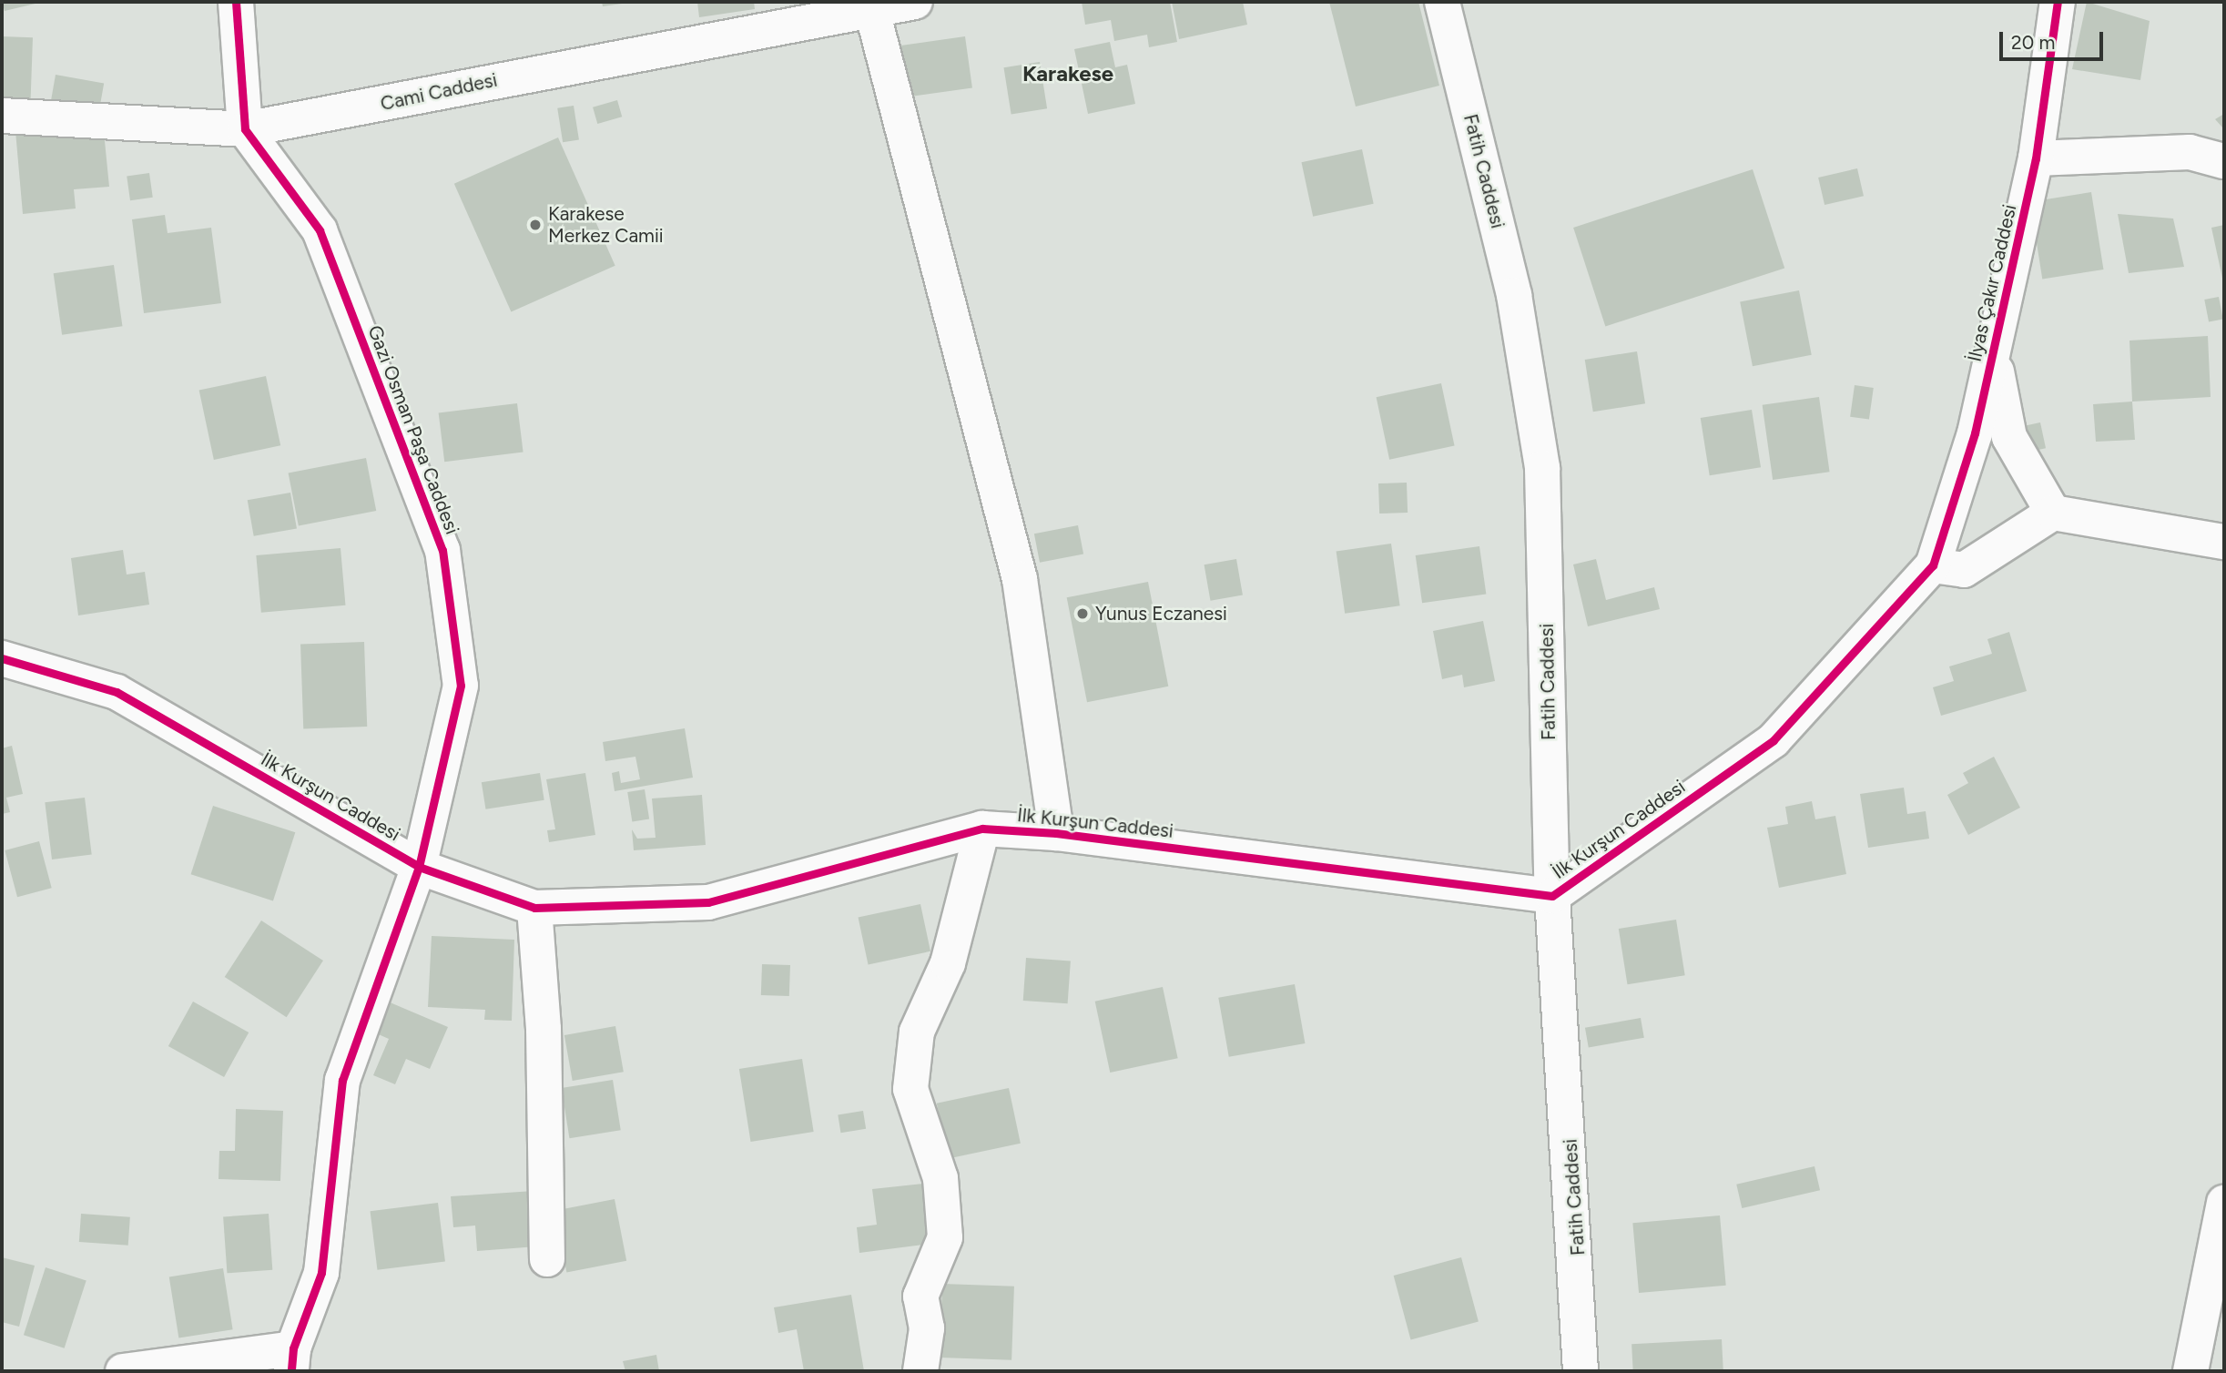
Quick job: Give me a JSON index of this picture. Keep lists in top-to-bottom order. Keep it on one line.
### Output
{"streets":{"street":["Cami Caddesi","Fatih Caddesi","İlyas Çakır Caddesi","Gazi Osman Paşa Caddesi","İlk Kurşun Caddesi"]},"crossings":[["Cami Caddesi","Gazi Osman Paşa Caddesi"],["Fatih Caddesi","İlk Kurşun Caddesi"],["İlyas Çakır Caddesi","İlk Kurşun Caddesi"],["Gazi Osman Paşa Caddesi","İlk Kurşun Caddesi"]],"districts":["Karakese"],"places":["Karakese Merkez Camii","Yunus Eczanesi"],"scale_bar":"20 m"}
